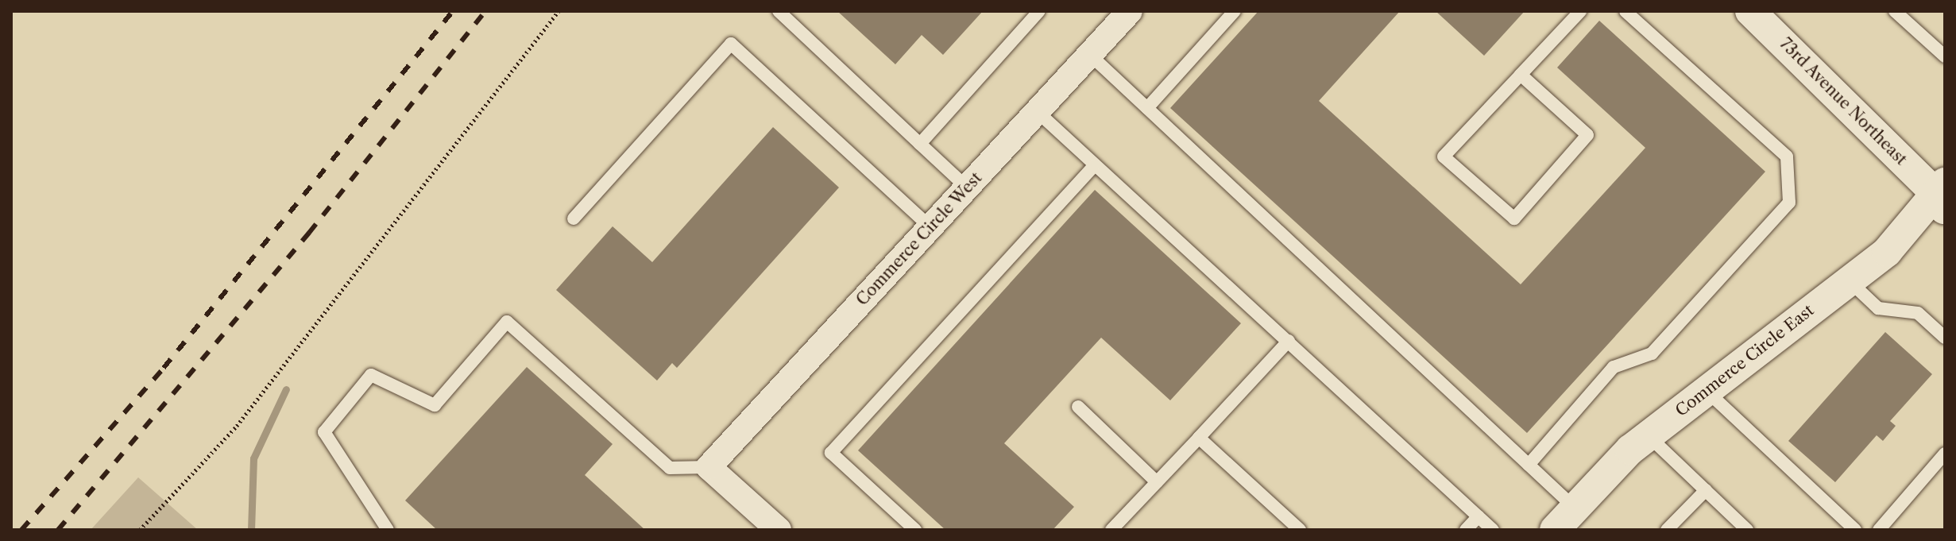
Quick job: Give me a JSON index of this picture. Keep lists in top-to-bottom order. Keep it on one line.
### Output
{"streets":{"street":["73rd Avenue Northeast","Commerce Circle West","Commerce Circle East"]},"crossings":[["73rd Avenue Northeast","Commerce Circle East"]]}
